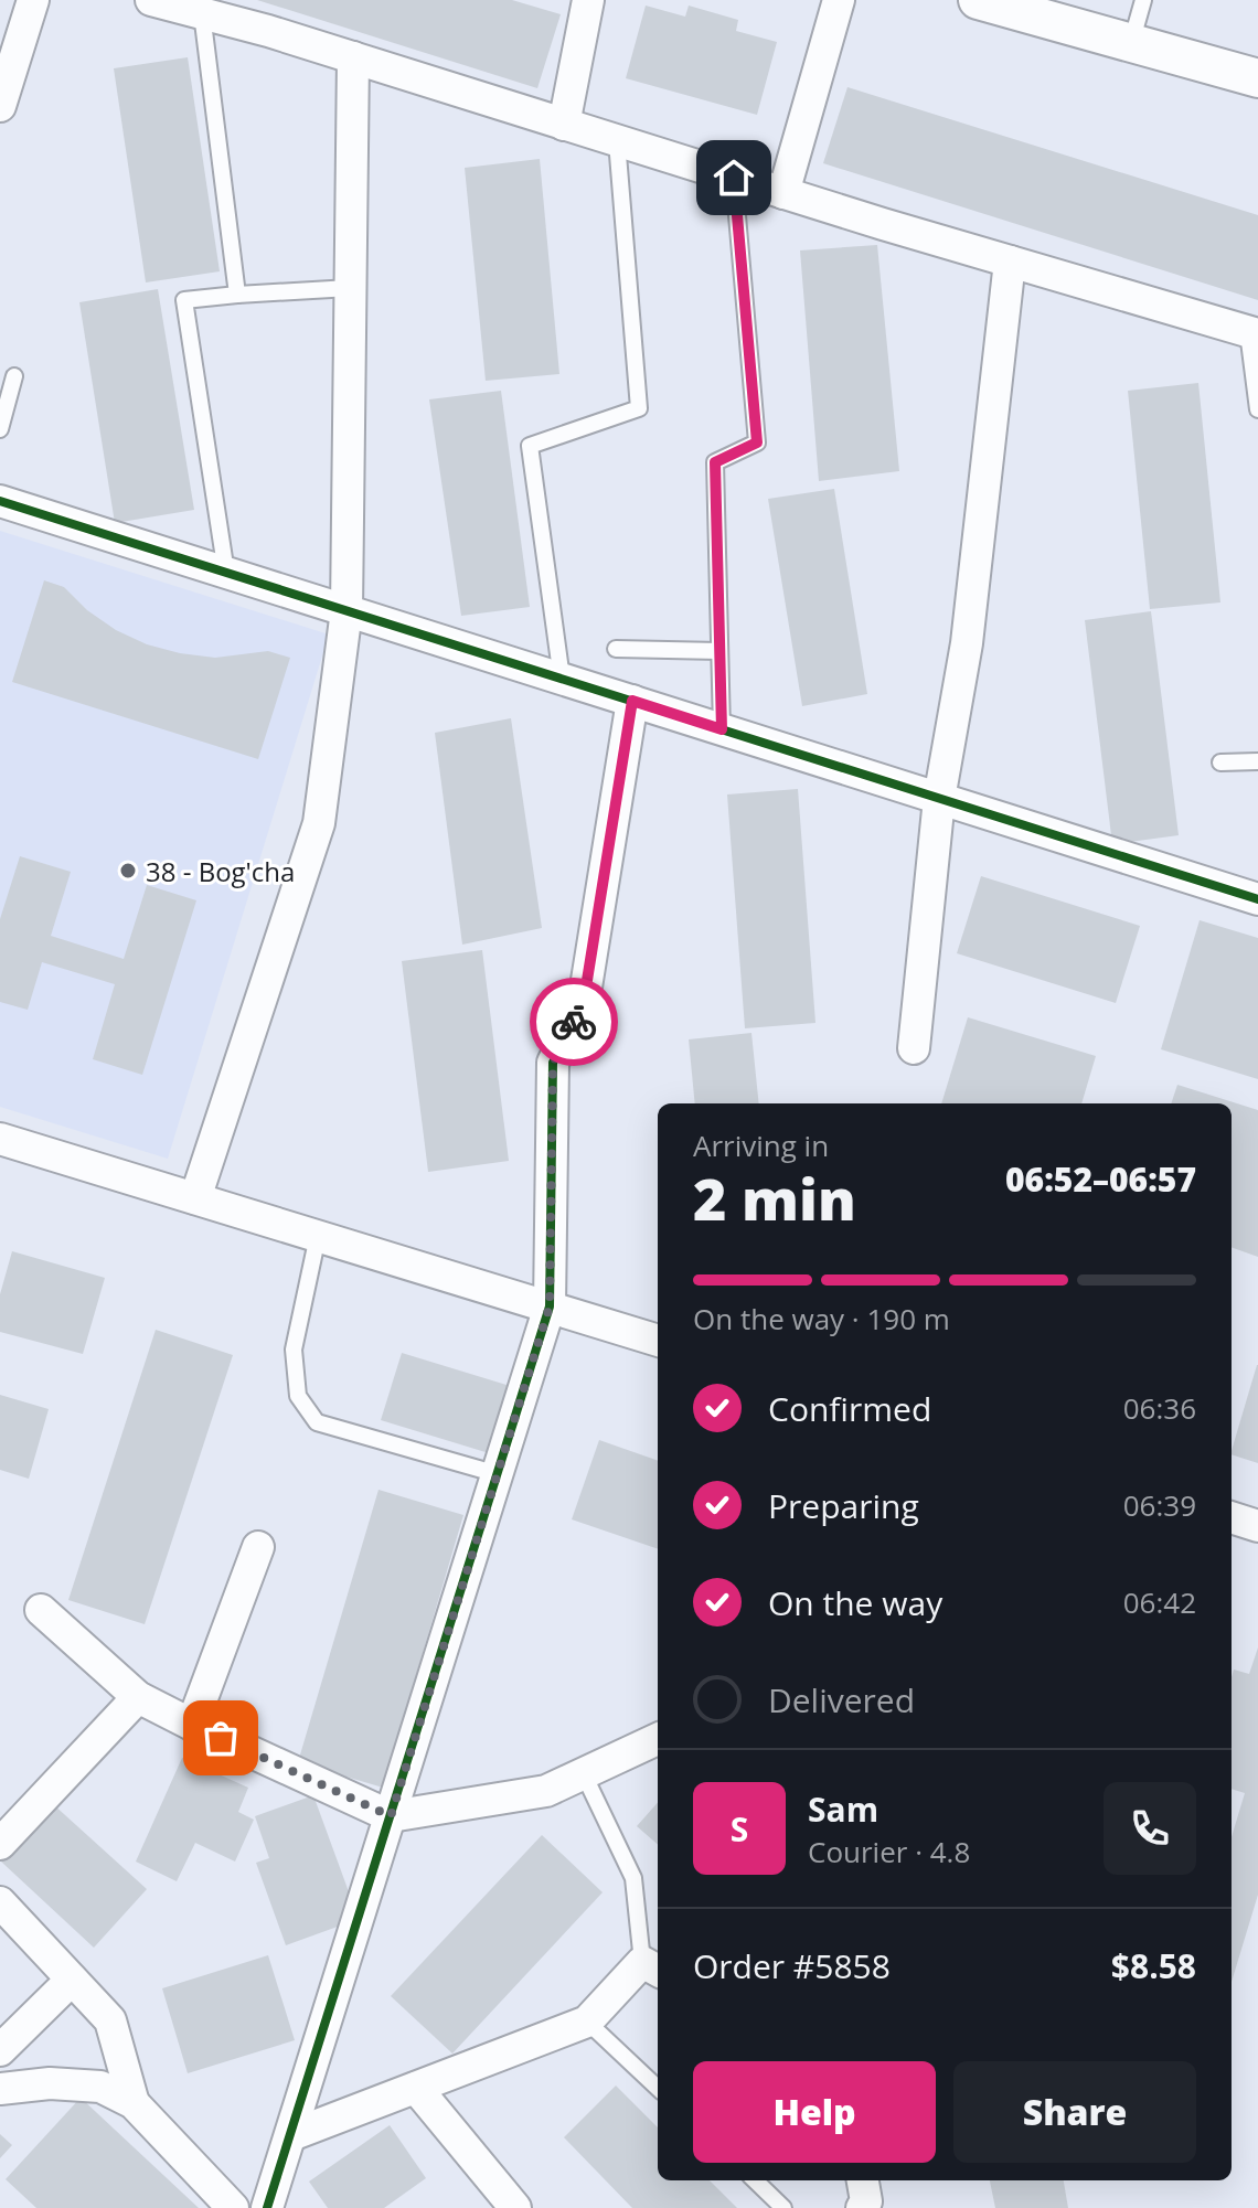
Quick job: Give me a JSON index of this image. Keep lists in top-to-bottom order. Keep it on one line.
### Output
{"places":["38 - Bog'cha"],"page":{"heading":["2 min","Arriving in","06:52–06:57"],"panel":["Sam","Courier · 4.8","Order #5858","$8.58"],"bar":"On the way · 190 m","list":[["Confirmed","06:36"],["Preparing","06:39"],["On the way","06:42"],"Delivered"],"round":"S","buttons":["Help","Share"]}}
